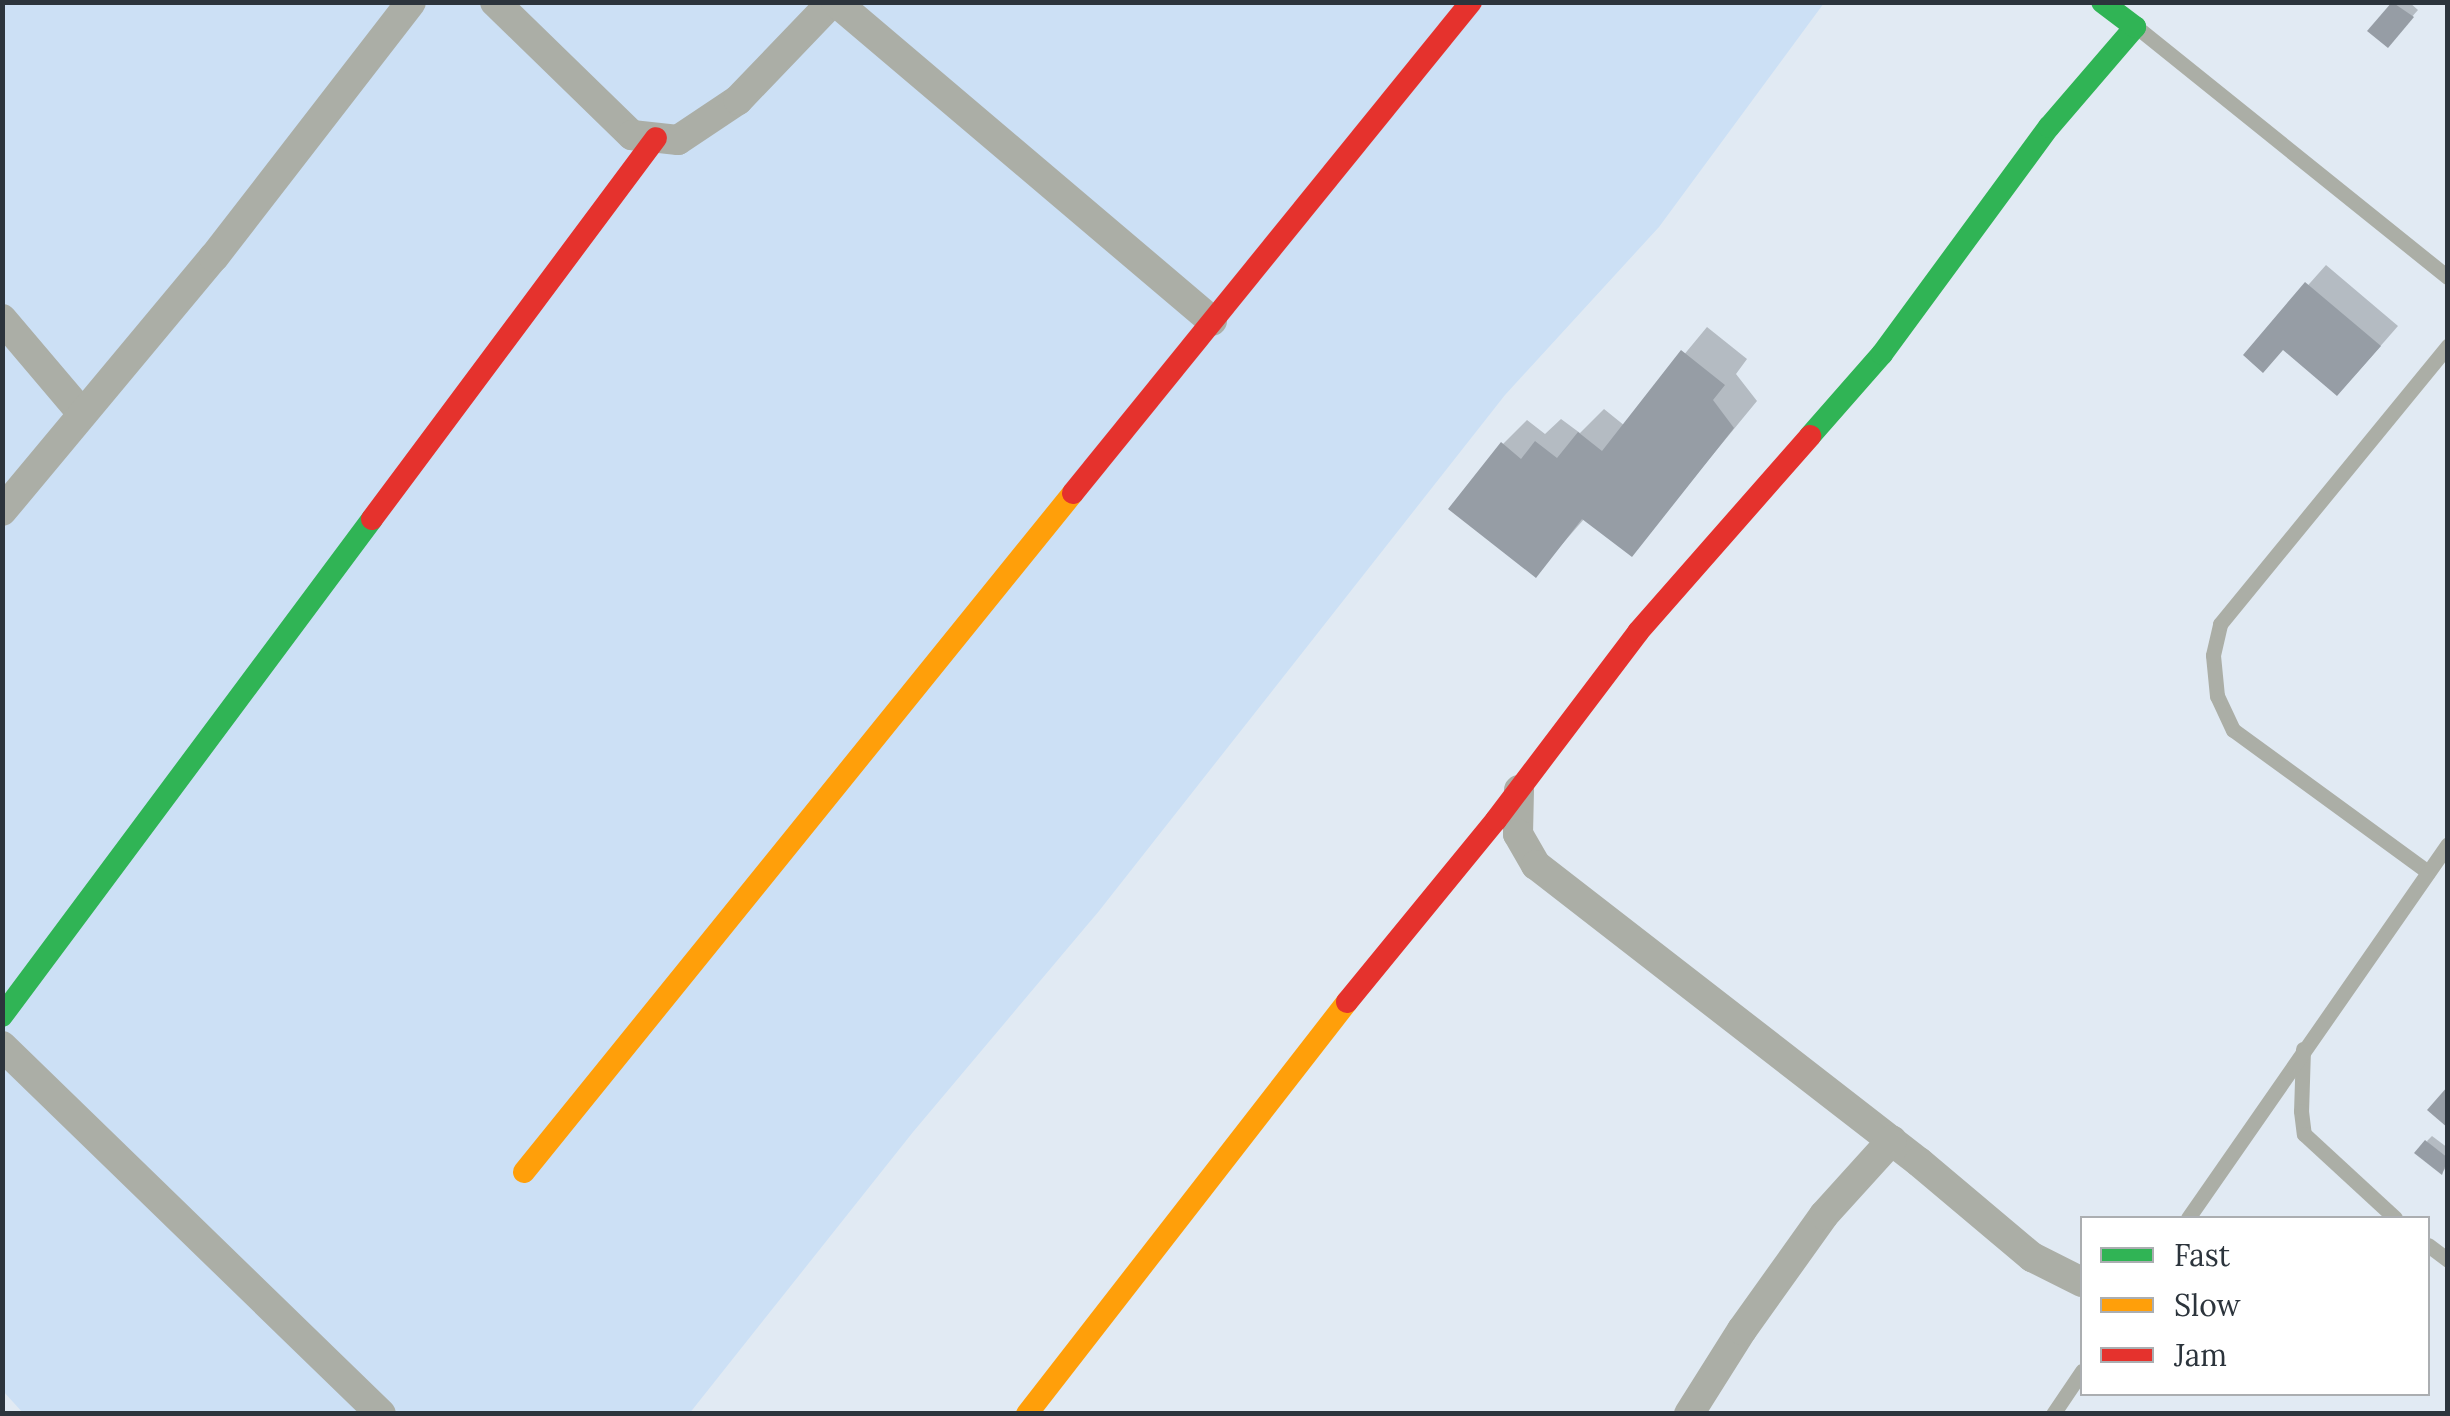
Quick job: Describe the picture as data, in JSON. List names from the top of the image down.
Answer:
{
  "legend": ["Fast", "Slow", "Jam"]
}
